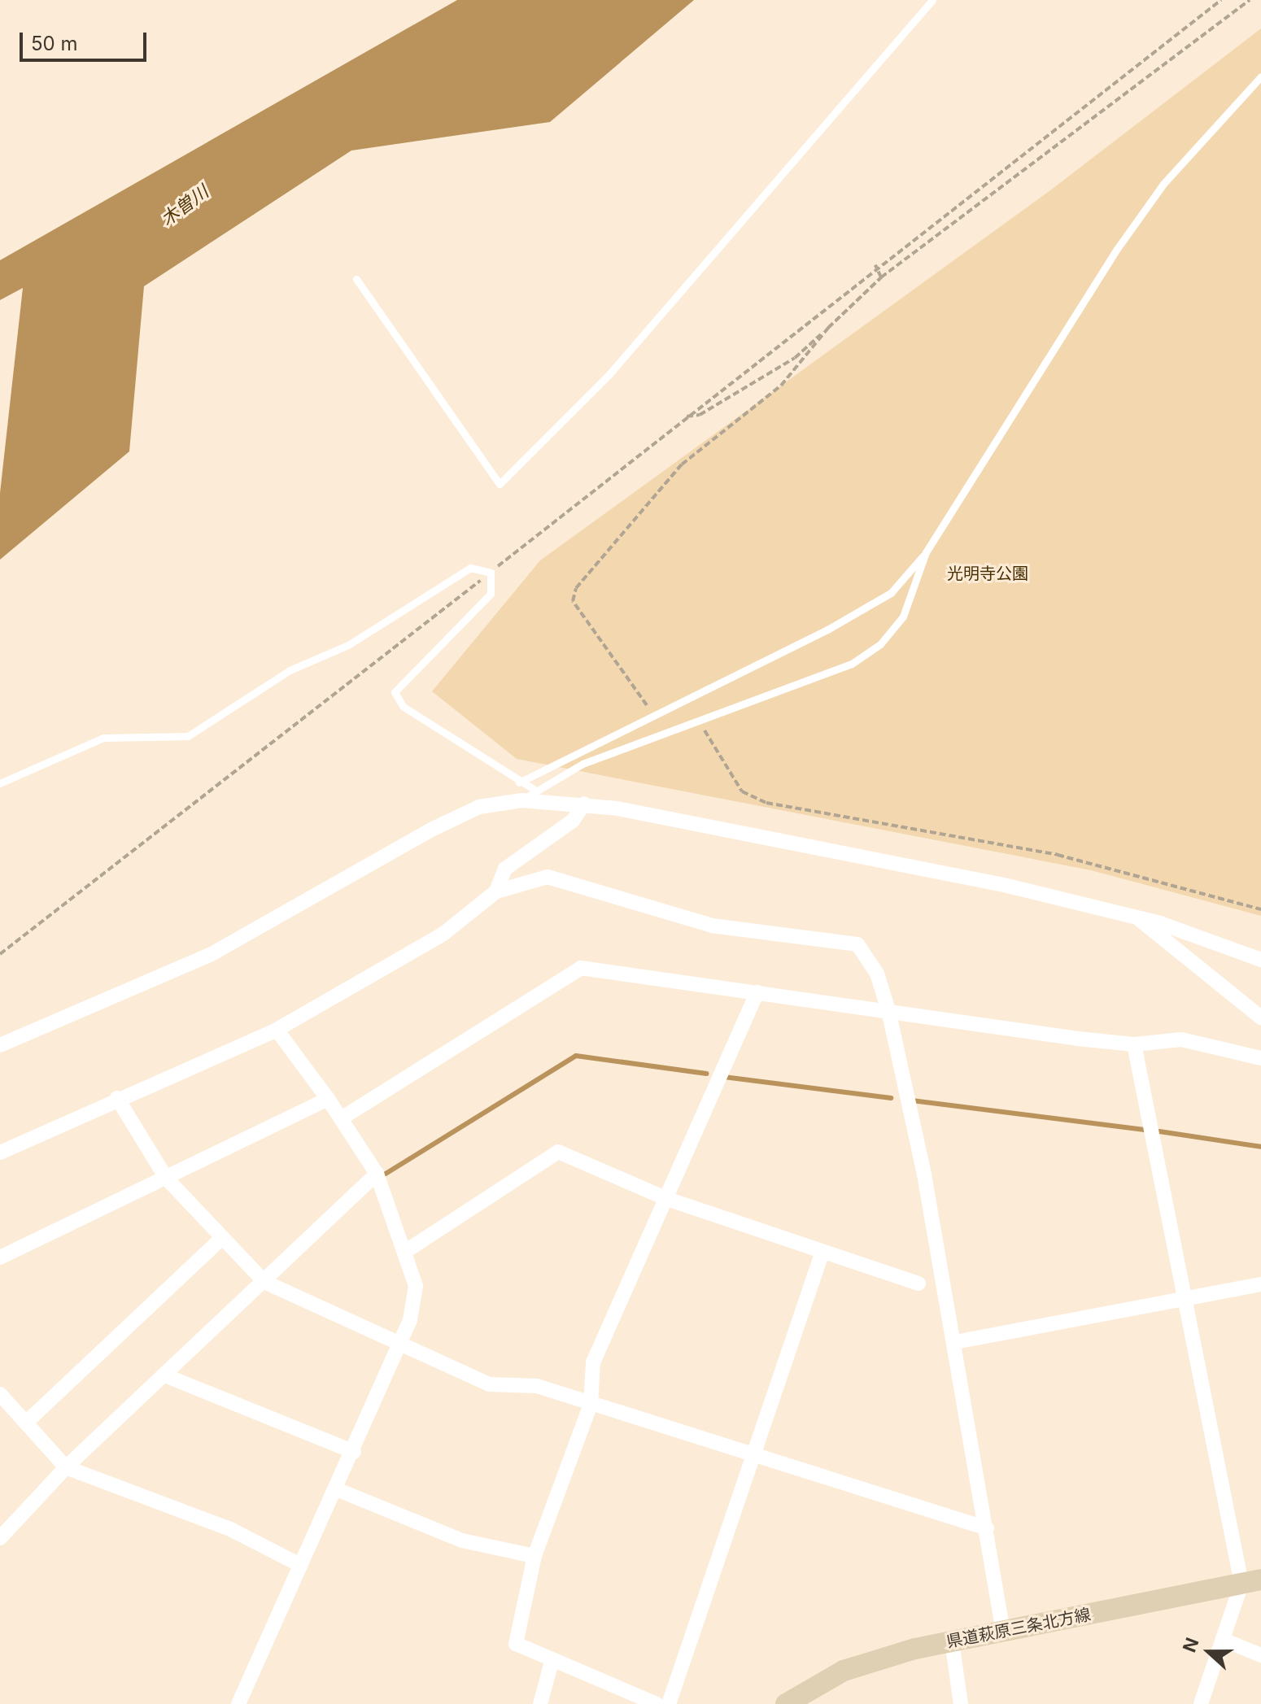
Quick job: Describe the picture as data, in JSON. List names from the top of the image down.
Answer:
{
  "streets": {
    "main road": ["県道萩原三条北方線"]
  },
  "water": ["木曽川"],
  "parks": ["光明寺公園"],
  "scale_bar": "50 m",
  "north": "left"
}
